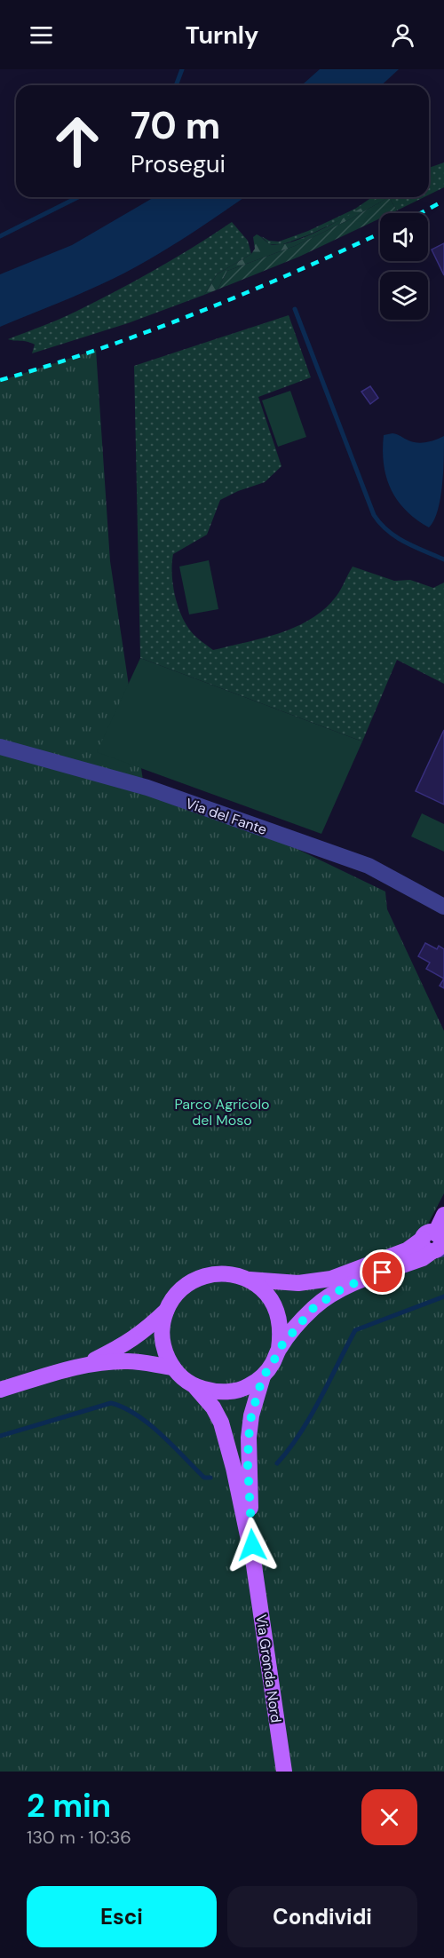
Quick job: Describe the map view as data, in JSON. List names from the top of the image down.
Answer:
{
  "streets": {
    "main road": ["Via Gronda Nord"],
    "street": ["Via del Fante"]
  },
  "parks": ["Parco Agricolo del Moso"],
  "page": {
    "header": "Turnly",
    "turn": ["70 m", "Prosegui"],
    "heading": ["2 min", "130 m · 10:36"],
    "buttons": ["Esci", "Condividi"]
  }
}
